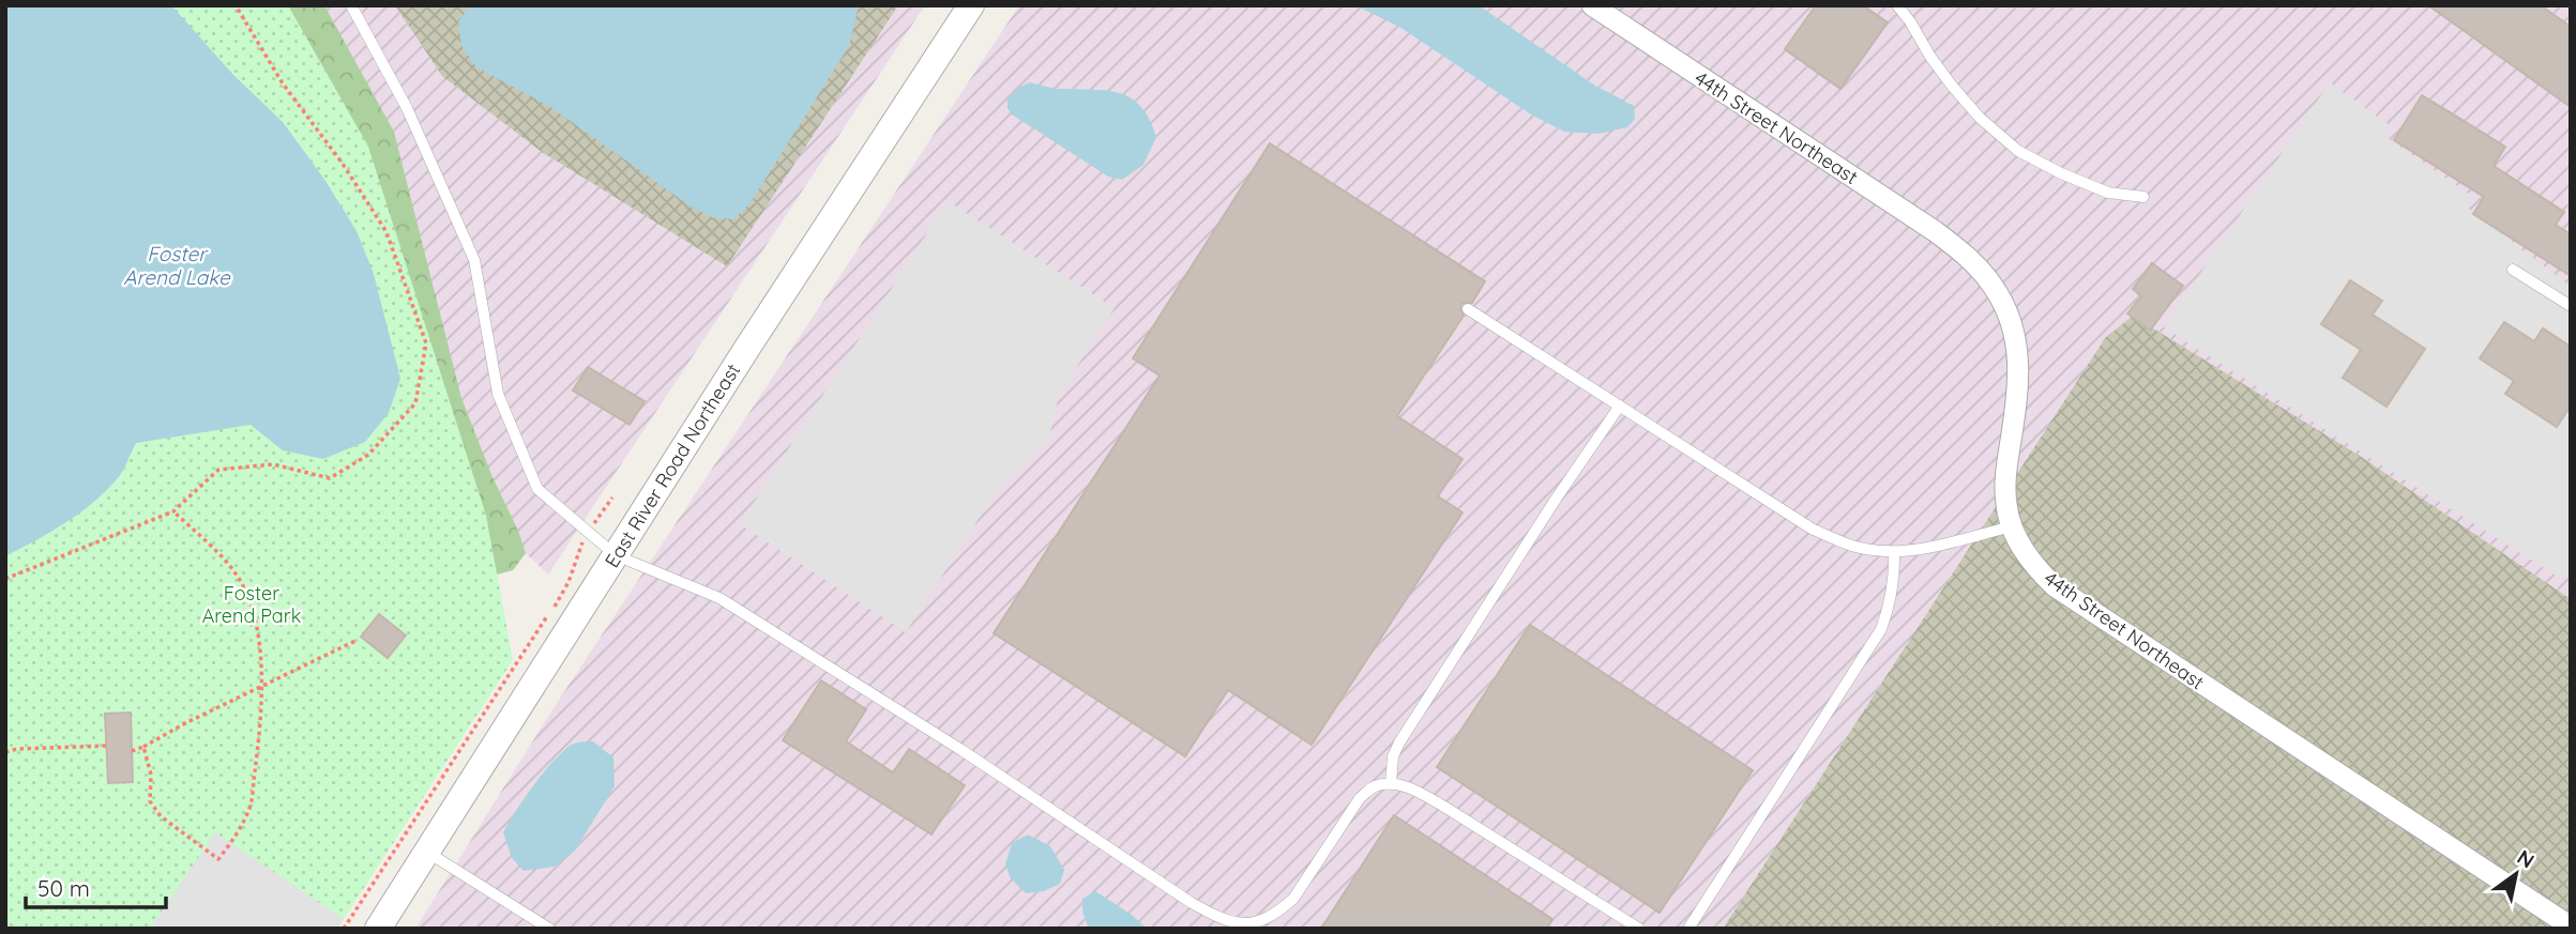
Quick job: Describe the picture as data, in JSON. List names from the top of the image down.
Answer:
{
  "streets": {
    "street": ["44th Street Northeast", "East River Road Northeast"]
  },
  "water": ["Foster Arend Lake"],
  "parks": ["Foster Arend Park"],
  "scale_bar": "50 m",
  "north": "top right"
}
